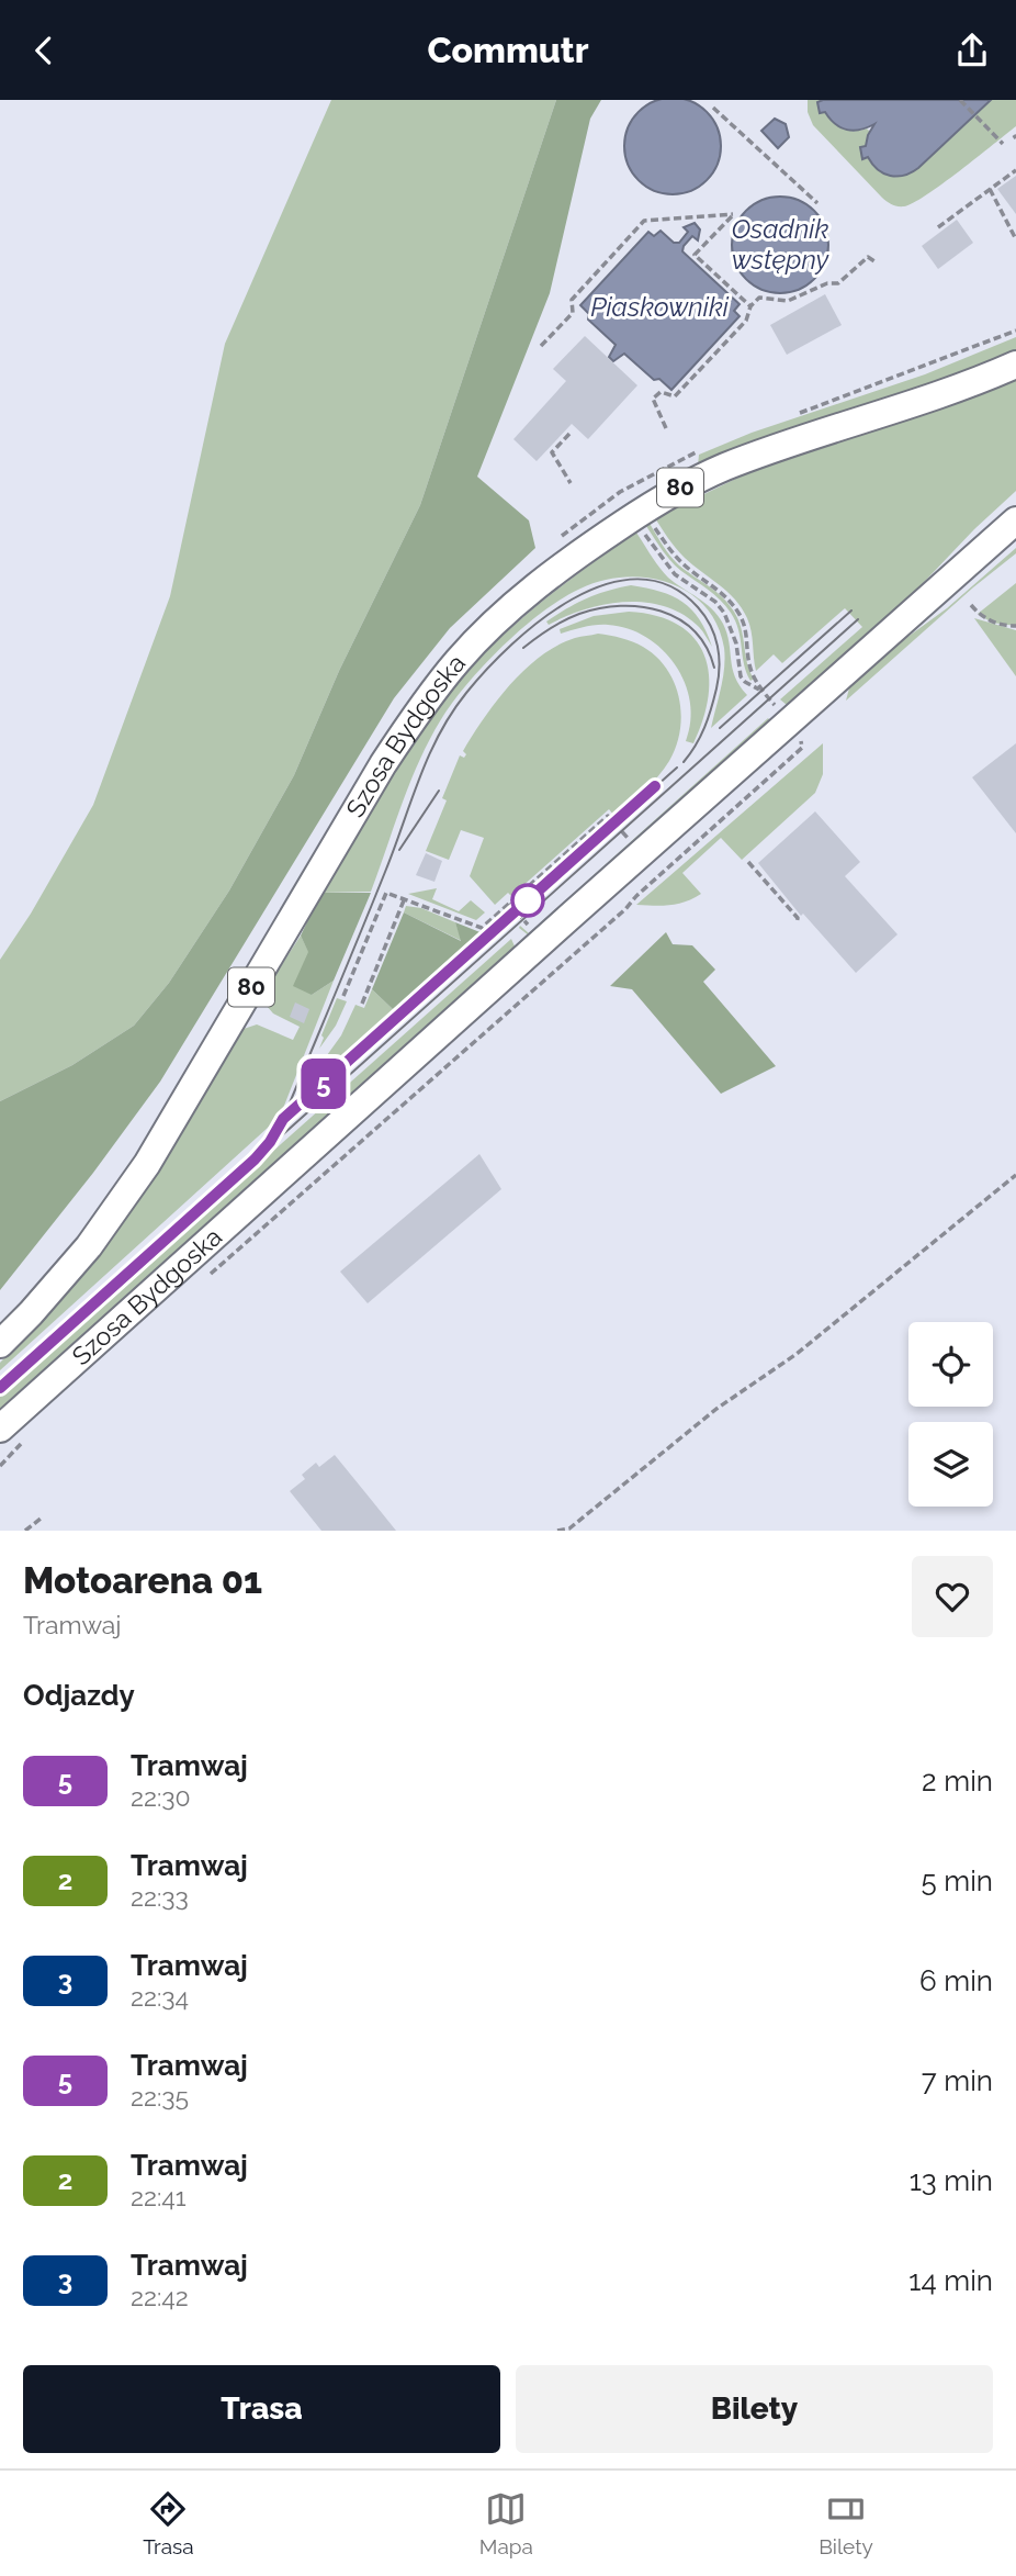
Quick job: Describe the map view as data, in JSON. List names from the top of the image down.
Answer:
{
  "streets": {
    "main road": ["80", "Szosa Bydgoska"]
  },
  "water": ["Osadnik wstępny", "Piaskowniki"],
  "lines": ["tram line 5"],
  "page": {
    "header": "Commutr",
    "on_map": "5",
    "heading": [
      ["Motoarena 01", "Tramwaj"],
      "Odjazdy"
    ],
    "list": [
      {
        "mark": "5",
        "name": "Tramwaj",
        "note": "22:30",
        "value": "2 min"
      },
      {
        "mark": "2",
        "name": "Tramwaj",
        "note": "22:33",
        "value": "5 min"
      },
      {
        "mark": "3",
        "name": "Tramwaj",
        "note": "22:34",
        "value": "6 min"
      },
      {
        "mark": "5",
        "name": "Tramwaj",
        "note": "22:35",
        "value": "7 min"
      },
      {
        "mark": "2",
        "name": "Tramwaj",
        "note": "22:41",
        "value": "13 min"
      },
      {
        "mark": "3",
        "name": "Tramwaj",
        "note": "22:42",
        "value": "14 min"
      }
    ],
    "buttons": ["Trasa", "Bilety"],
    "tabs": ["Trasa", "Mapa", "Bilety"]
  }
}
